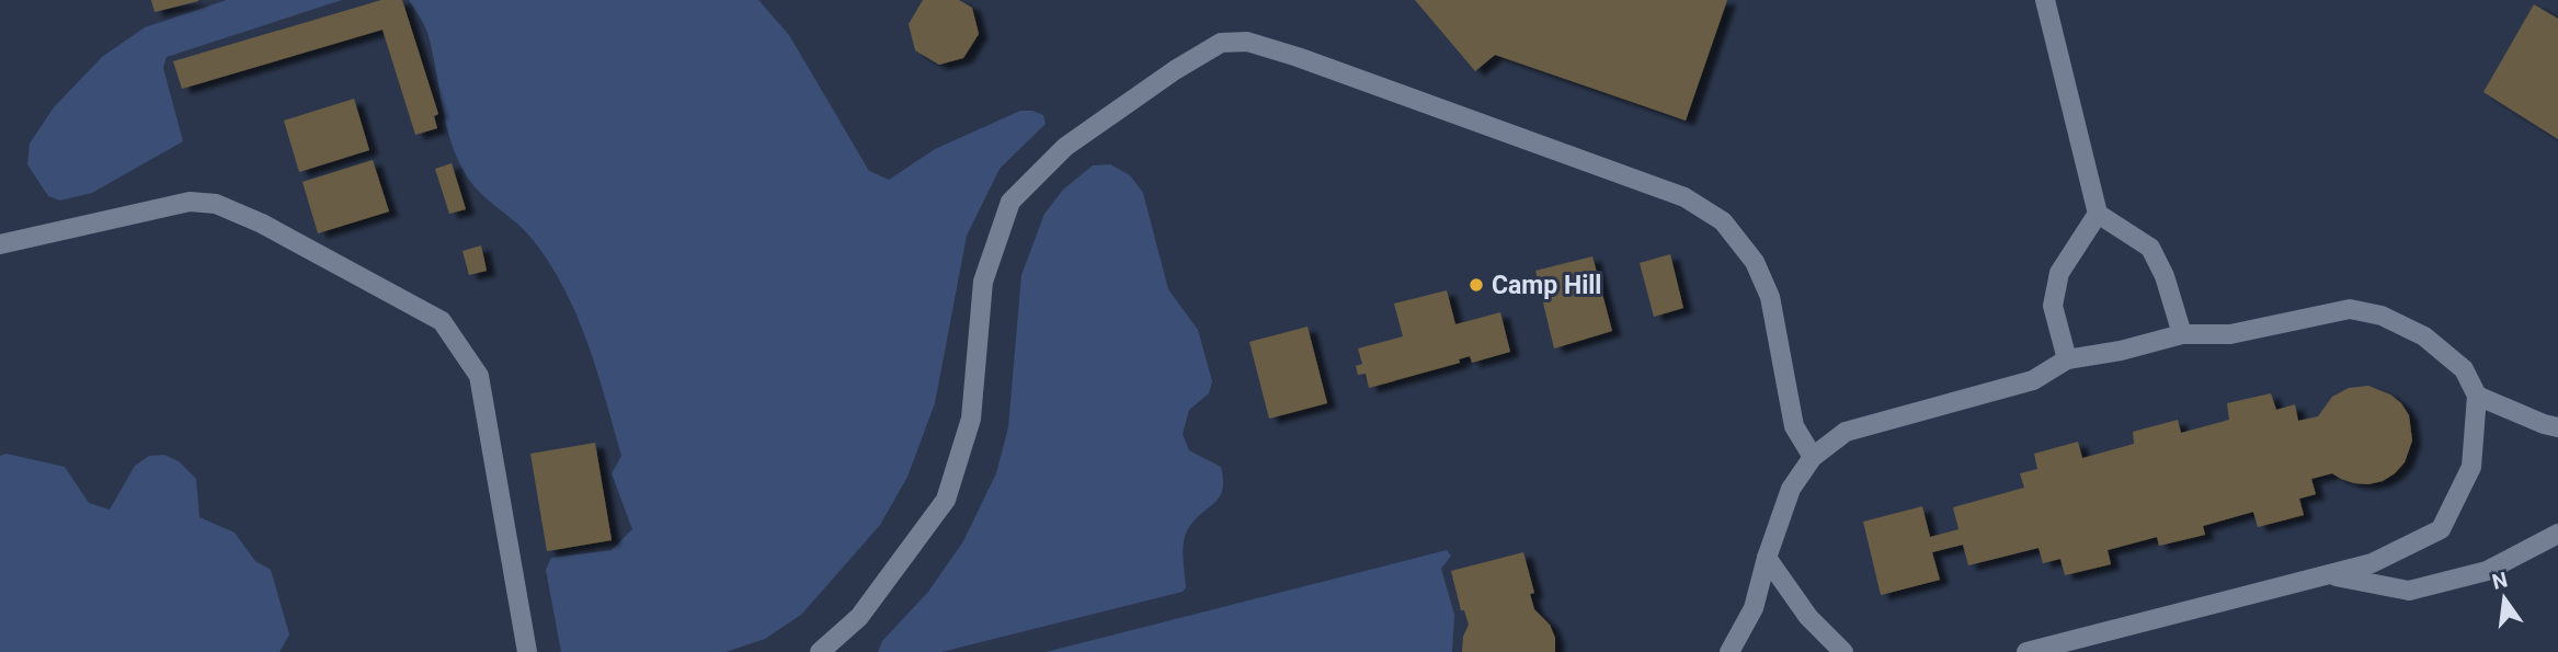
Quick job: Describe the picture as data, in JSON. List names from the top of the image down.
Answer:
{
  "places": ["Camp Hill"],
  "north": "top"
}
